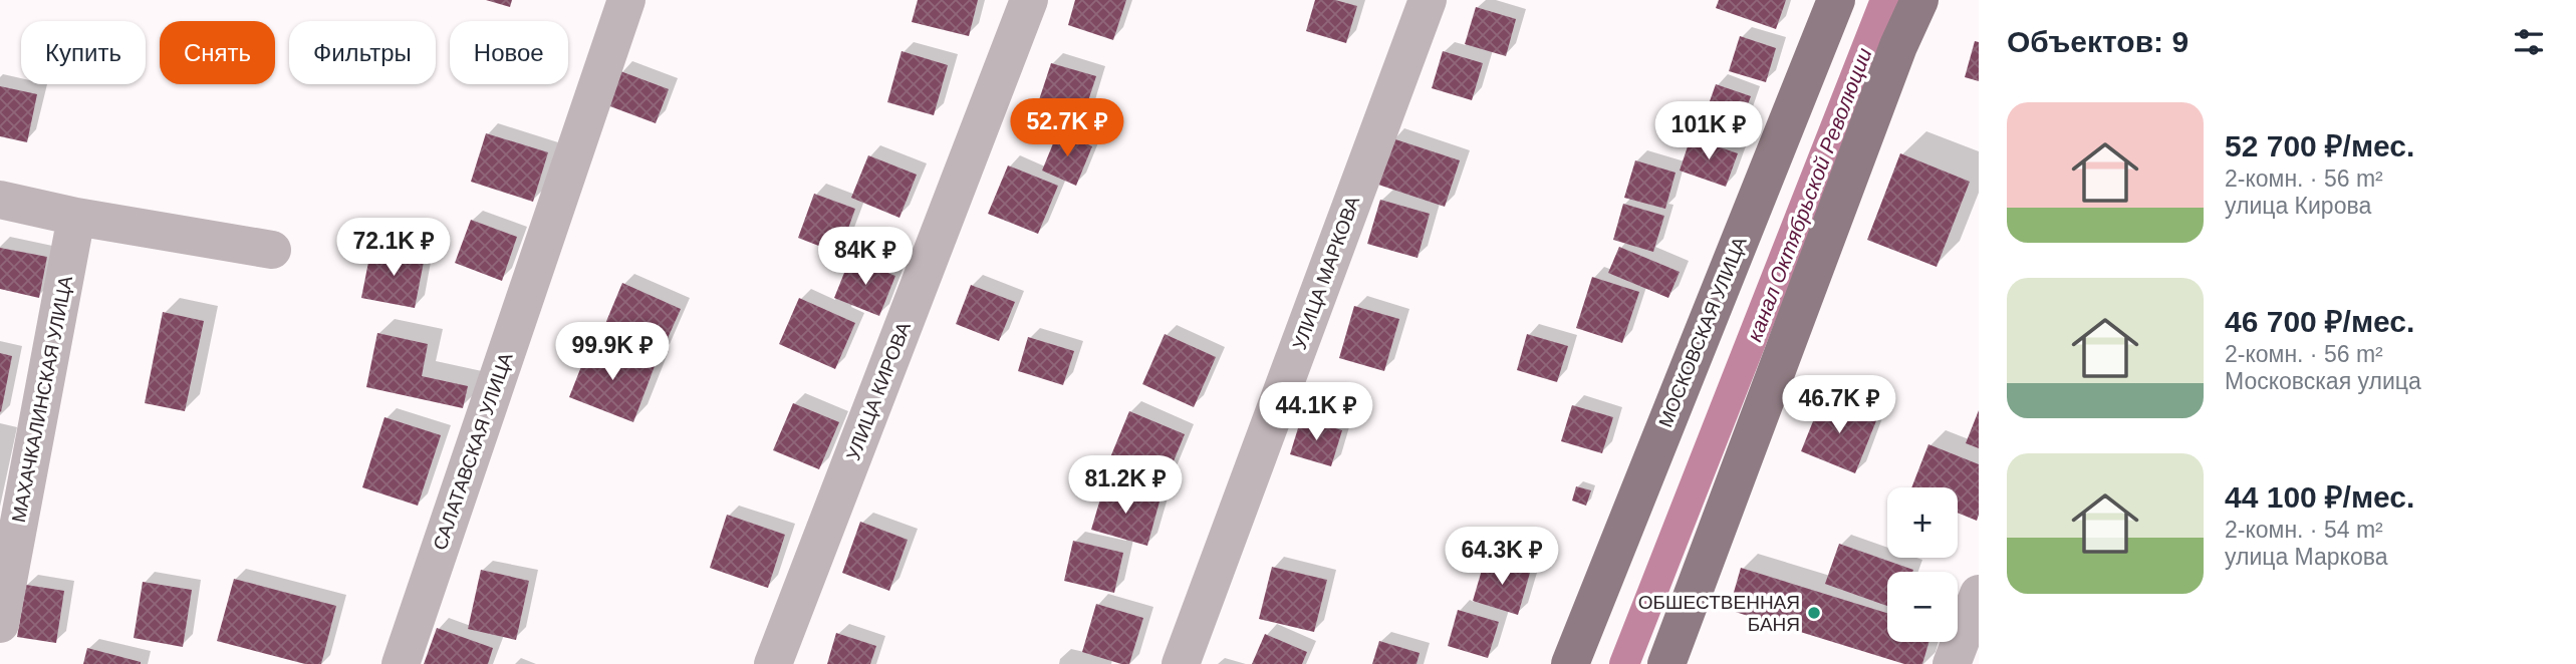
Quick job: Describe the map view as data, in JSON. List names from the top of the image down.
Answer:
{
  "streets": {
    "main road": ["МОСКОВСКАЯ УЛИЦА"],
    "street": [
      "УЛИЦА МАРКОВА",
      "УЛИЦА КИРОВА",
      "МАХАЧКАЛИНСКАЯ УЛИЦА",
      "САЛАТАВСКАЯ УЛИЦА"
    ]
  },
  "water": ["канал Октябрьской Революции"],
  "places": ["ОБШЕСТВЕННАЯ БАНЯ"],
  "page": {
    "heading": "Объектов: 9",
    "chip": [
      "Купить",
      "Снять",
      "Фильтры",
      "Новое"
    ],
    "list": [
      {
        "name": "52 700 ₽/мес.",
        "note": "2-комн. · 56 m² · улица Кирова"
      },
      {
        "name": "46 700 ₽/мес.",
        "note": "2-комн. · 56 m² · Московская улица"
      },
      {
        "name": "44 100 ₽/мес.",
        "note": "2-комн. · 54 m² · улица Маркова"
      }
    ],
    "price": [
      "52.7K ₽",
      "101K ₽",
      "72.1K ₽",
      "84K ₽",
      "99.9K ₽",
      "46.7K ₽",
      "44.1K ₽",
      "81.2K ₽",
      "64.3K ₽"
    ],
    "map_buttons": ["+", "−"]
  }
}
